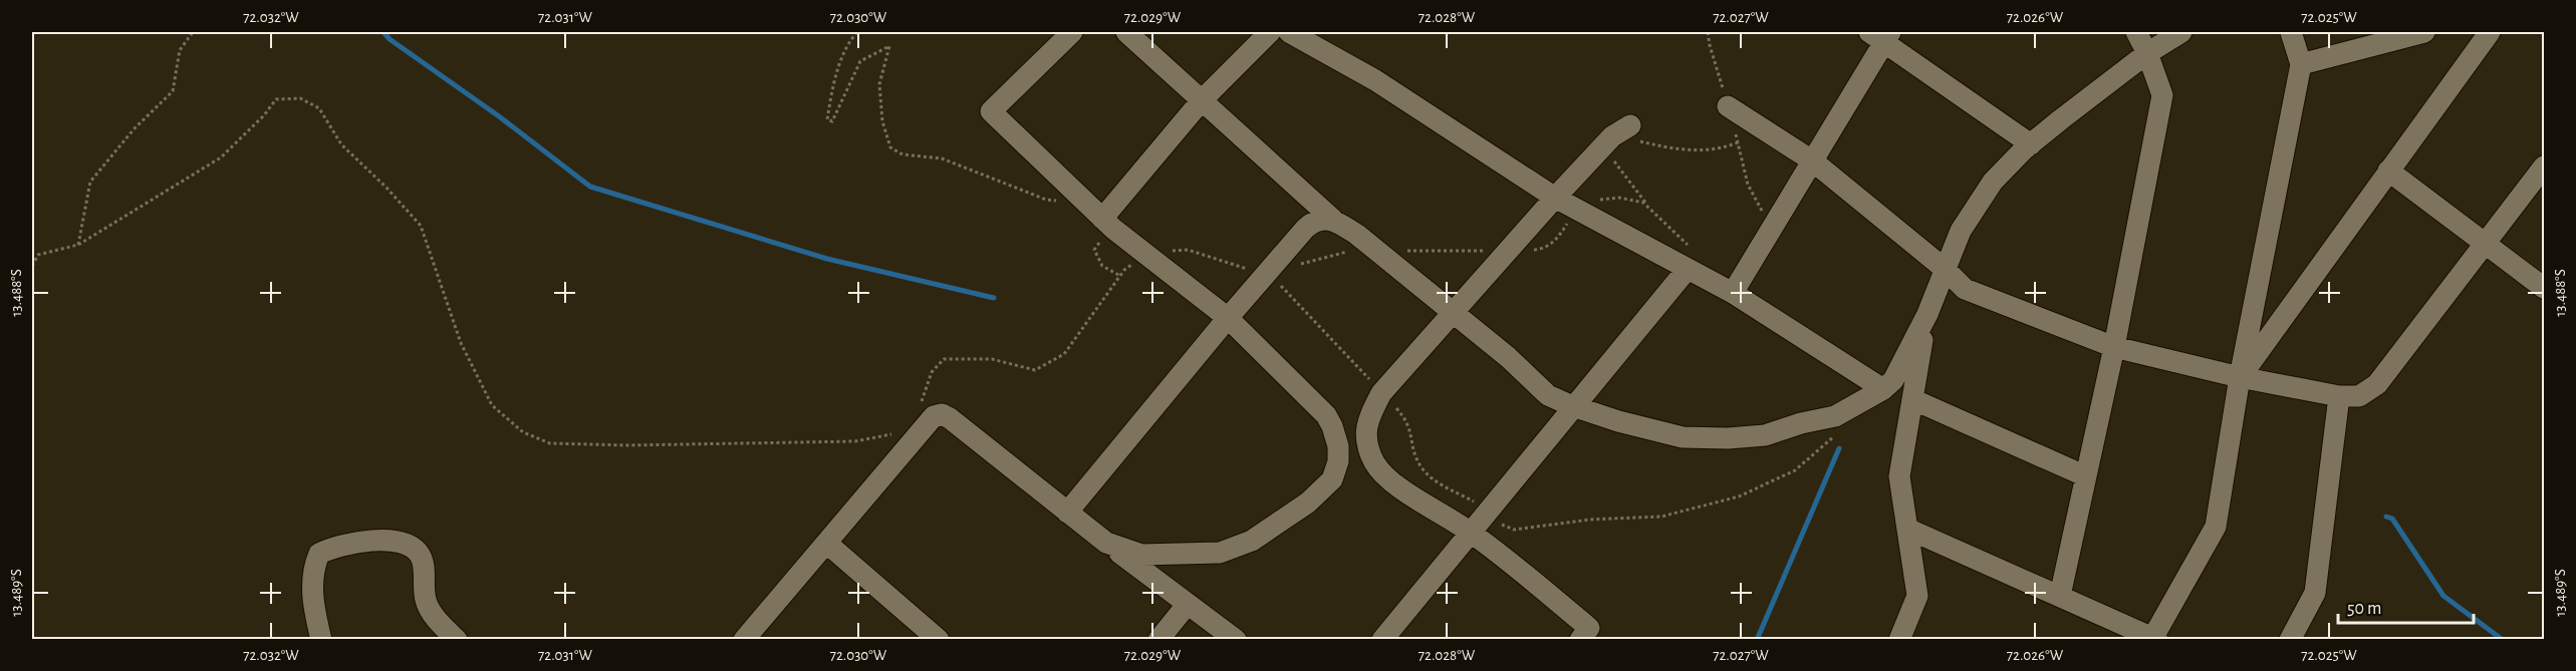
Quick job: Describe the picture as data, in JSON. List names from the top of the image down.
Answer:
{
  "scale_bar": "50 m",
  "coordinates": [
    "72.032°W",
    "72.031°W",
    "72.030°W",
    "72.029°W",
    "72.028°W",
    "72.027°W",
    "72.026°W",
    "72.025°W",
    "13.488°S",
    "13.489°S"
  ]
}
